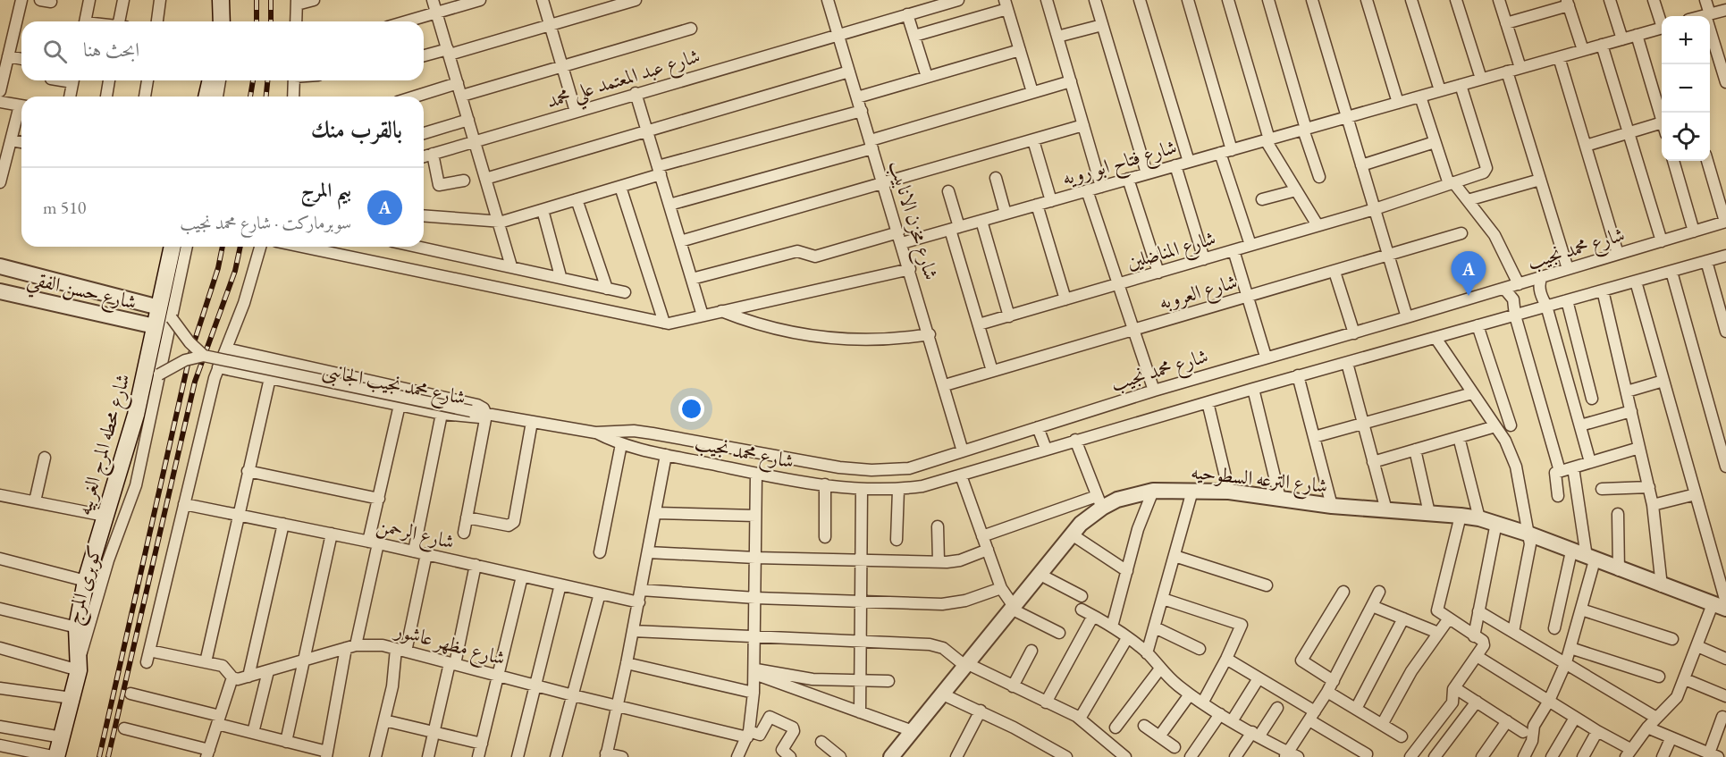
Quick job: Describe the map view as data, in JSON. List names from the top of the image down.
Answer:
{
  "streets": {
    "main road": ["شارع محطه المرج الغربيه"],
    "street": [
      "شارع عبد المعتمد علي محمد",
      "شارع فتاح ابو رويه",
      "شارع مخزن الانابيب",
      "شارع محمد نجيب",
      "شارع المناضلين",
      "شارع حسن الفقي",
      "شارع العروبه",
      "شارع محمد نجيب الجانبى",
      "شارع الترعه السطوحيه",
      "شارع الرحمن",
      "كوبرى المرج",
      "شارع مظهر عاشور"
    ]
  },
  "crossings": [
    ["شارع عبد المعتمد علي محمد", "شارع مخزن الانابيب"],
    ["شارع فتاح ابو رويه", "شارع مخزن الانابيب"],
    ["شارع فتاح ابو رويه", "شارع المناضلين"],
    ["شارع مخزن الانابيب", "شارع محمد نجيب"],
    ["شارع مخزن الانابيب", "شارع العروبه"],
    ["شارع محمد نجيب", "شارع محمد نجيب الجانبى"],
    ["شارع حسن الفقي", "شارع محطه المرج الغربيه"],
    ["شارع محطه المرج الغربيه", "كوبرى المرج"]
  ],
  "page": {
    "map_buttons": ["+", "−"],
    "search": "ابحث هنا",
    "heading": "بالقرب منك",
    "list": [
      {
        "mark": "A",
        "name": "بيم المرج",
        "note": "سوبرماركت · شارع محمد نجيب",
        "value": "510 m"
      }
    ],
    "pins": "A"
  }
}
